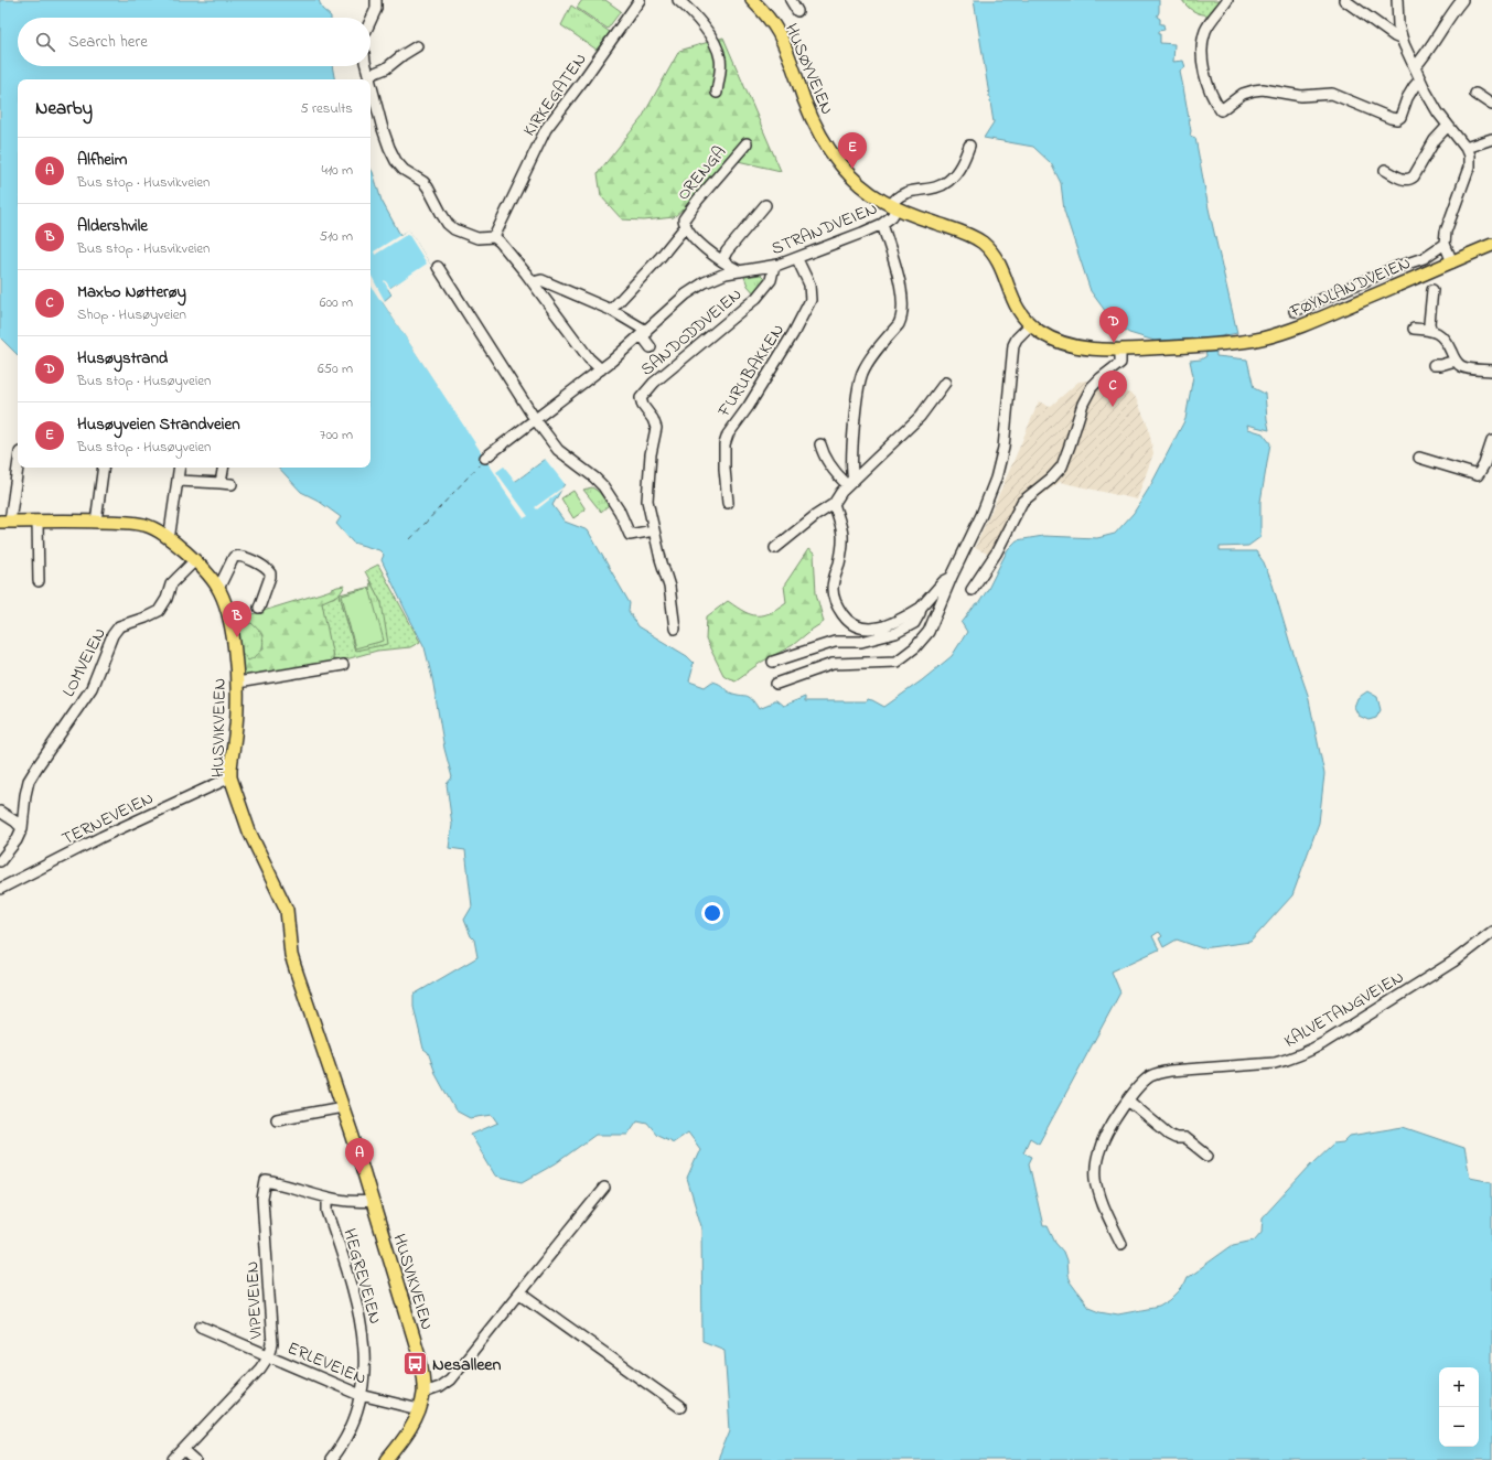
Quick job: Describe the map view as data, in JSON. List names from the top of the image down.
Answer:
{
  "streets": {
    "main road": ["HUSØYVEIEN", "FØYNLANDVEIEN", "HUSVIKVEIEN"],
    "street": [
      "KIRKEGATEN",
      "ORENGA",
      "STRANDVEIEN",
      "SANDODDVEIEN",
      "FURUBAKKEN",
      "LOMVEIEN",
      "TERNEVEIEN",
      "KALVETANGVEIEN",
      "HEGREVEIEN",
      "VIPEVEIEN",
      "ERLEVEIEN"
    ]
  },
  "crossings": [
    ["HUSØYVEIEN", "STRANDVEIEN"],
    ["HUSØYVEIEN", "FØYNLANDVEIEN"],
    ["ORENGA", "STRANDVEIEN"],
    ["STRANDVEIEN", "SANDODDVEIEN"],
    ["STRANDVEIEN", "FURUBAKKEN"],
    ["LOMVEIEN", "HUSVIKVEIEN"],
    ["HUSVIKVEIEN", "TERNEVEIEN"],
    ["HUSVIKVEIEN", "ERLEVEIEN"],
    ["HEGREVEIEN", "VIPEVEIEN"],
    ["HEGREVEIEN", "ERLEVEIEN"],
    ["VIPEVEIEN", "ERLEVEIEN"]
  ],
  "places": {
    "bus stop": ["Nesalleen"]
  },
  "page": {
    "search": "Search here",
    "heading": ["Nearby", "5 results"],
    "pins": [
      "E",
      "D",
      "C",
      "B",
      "A"
    ],
    "list": [
      {
        "mark": "A",
        "name": "Alfheim",
        "note": "Bus stop · Husvikveien",
        "value": "410 m"
      },
      {
        "mark": "B",
        "name": "Aldershvile",
        "note": "Bus stop · Husvikveien",
        "value": "510 m"
      },
      {
        "mark": "C",
        "name": "Maxbo Nøtterøy",
        "note": "Shop · Husøyveien",
        "value": "600 m"
      },
      {
        "mark": "D",
        "name": "Husøystrand",
        "note": "Bus stop · Husøyveien",
        "value": "650 m"
      },
      {
        "mark": "E",
        "name": "Husøyveien Strandveien",
        "note": "Bus stop · Husøyveien",
        "value": "700 m"
      }
    ],
    "map_buttons": ["+", "−"]
  }
}
